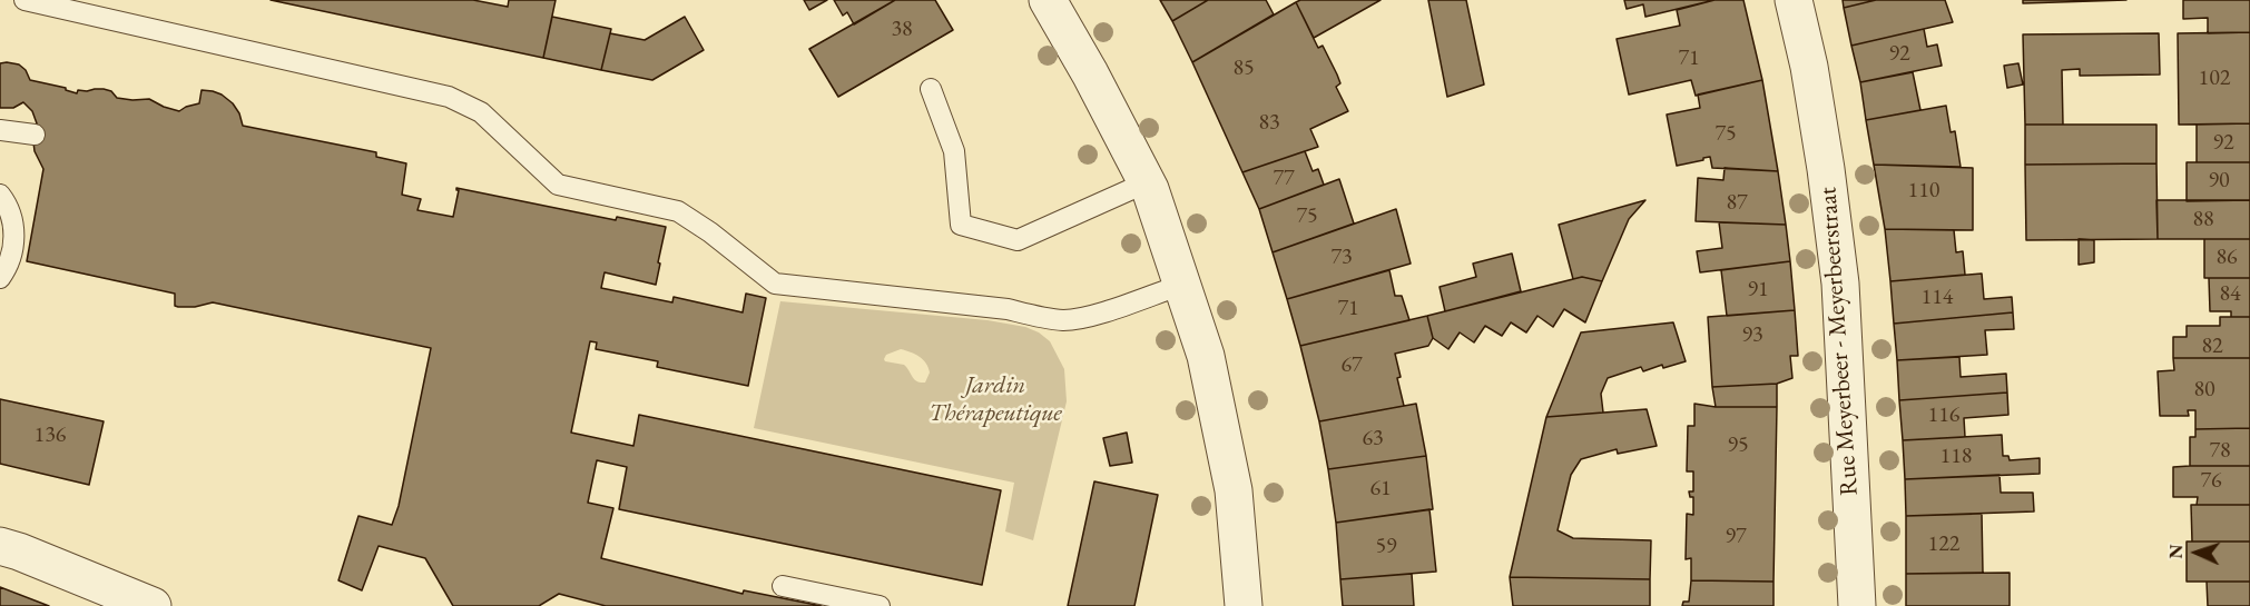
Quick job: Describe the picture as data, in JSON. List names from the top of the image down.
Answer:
{
  "streets": {
    "street": ["Rue Meyerbeer - Meyerbeerstraat"]
  },
  "parks": ["Jardin Thérapeutique"],
  "house_numbers": [
    "38",
    "92",
    "71",
    "85",
    "102",
    "83",
    "75",
    "92",
    "77",
    "90",
    "110",
    "87",
    "75",
    "88",
    "73",
    "86",
    "91",
    "84",
    "114",
    "71",
    "93",
    "82",
    "67",
    "80",
    "116",
    "136",
    "63",
    "95",
    "78",
    "118",
    "76",
    "61",
    "97",
    "122",
    "59"
  ],
  "north": "left"
}
